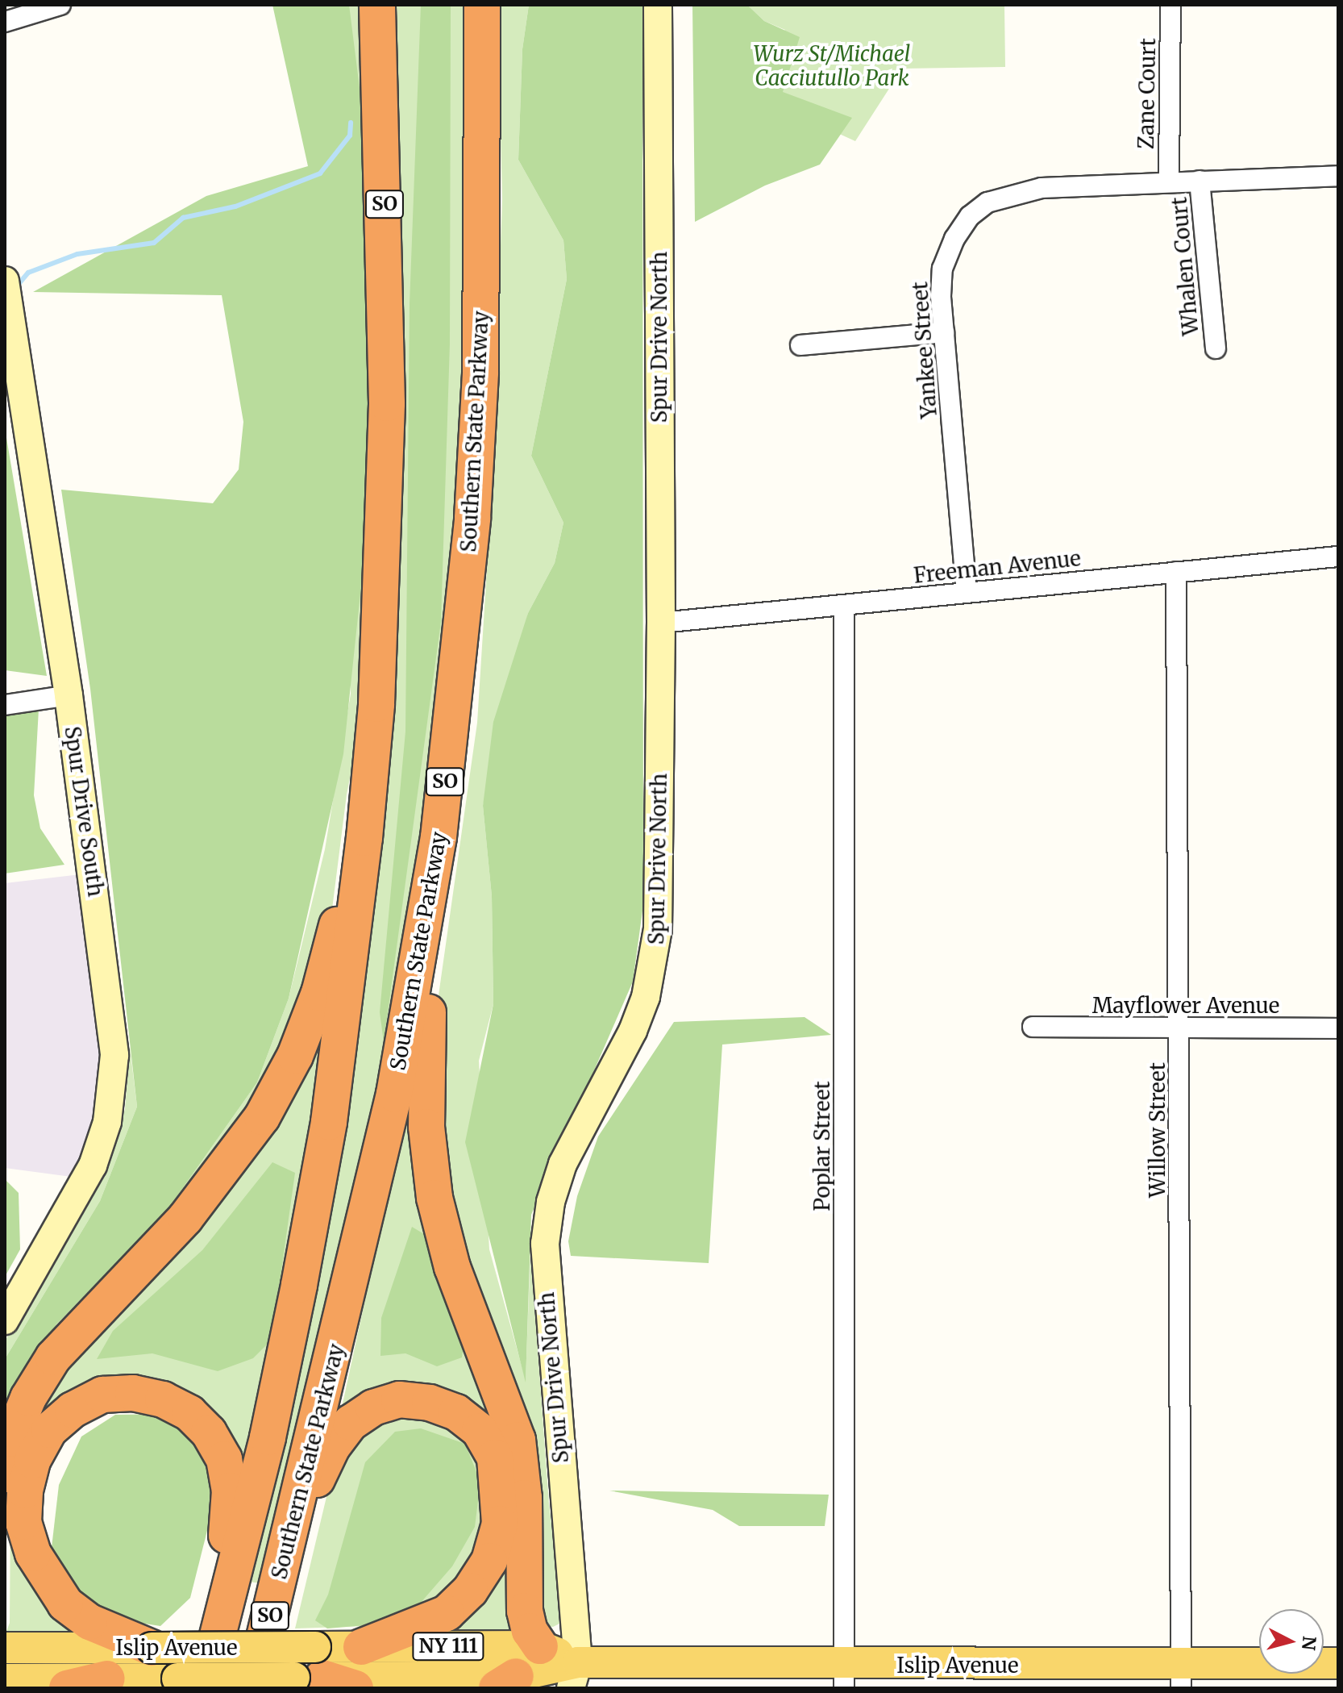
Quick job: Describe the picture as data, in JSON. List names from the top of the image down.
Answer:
{
  "streets": {
    "highway": ["SO", "Southern State Parkway"],
    "main road": ["NY 111", "Islip Avenue"],
    "street": [
      "Zane Court",
      "Whalen Court",
      "Spur Drive North",
      "Yankee Street",
      "Freeman Avenue",
      "Spur Drive South",
      "Mayflower Avenue",
      "Willow Street",
      "Poplar Street"
    ]
  },
  "crossings": [
    ["Zane Court", "Yankee Street"],
    ["SO", "Islip Avenue"],
    ["Whalen Court", "Yankee Street"],
    ["Spur Drive North", "Freeman Avenue"],
    ["Spur Drive North", "Islip Avenue"],
    ["Yankee Street", "Freeman Avenue"],
    ["Freeman Avenue", "Willow Street"],
    ["Freeman Avenue", "Poplar Street"],
    ["Mayflower Avenue", "Willow Street"],
    ["Willow Street", "Islip Avenue"],
    ["Poplar Street", "Islip Avenue"]
  ],
  "parks": ["Wurz St/Michael Cacciutullo Park"],
  "north": "right"
}
